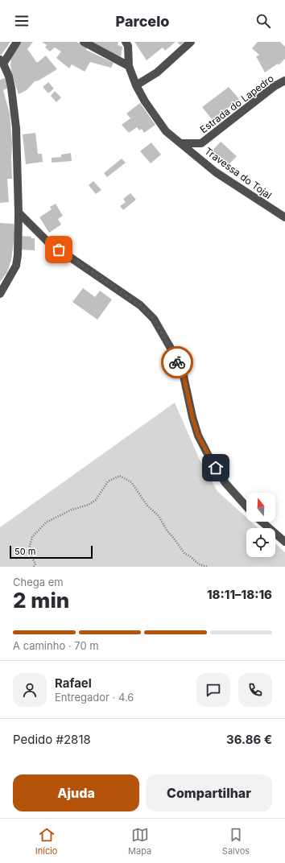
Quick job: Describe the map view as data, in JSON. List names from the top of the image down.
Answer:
{
  "streets": {
    "street": ["Estrada do Lapedro", "Travessa do Tojal"]
  },
  "crossings": [
    ["Estrada do Lapedro", "Travessa do Tojal"]
  ],
  "scale_bar": "50 m",
  "north": "top",
  "page": {
    "header": "Parcelo",
    "scale": "50 m",
    "heading": ["2 min", "Chega em", "18:11–18:16"],
    "panel": [
      "Rafael",
      "Entregador · 4.6",
      "Pedido #2818",
      "36.86 €"
    ],
    "bar": "A caminho · 70 m",
    "buttons": ["Ajuda", "Compartilhar"],
    "tabs": ["Início", "Mapa", "Salvos"]
  }
}
